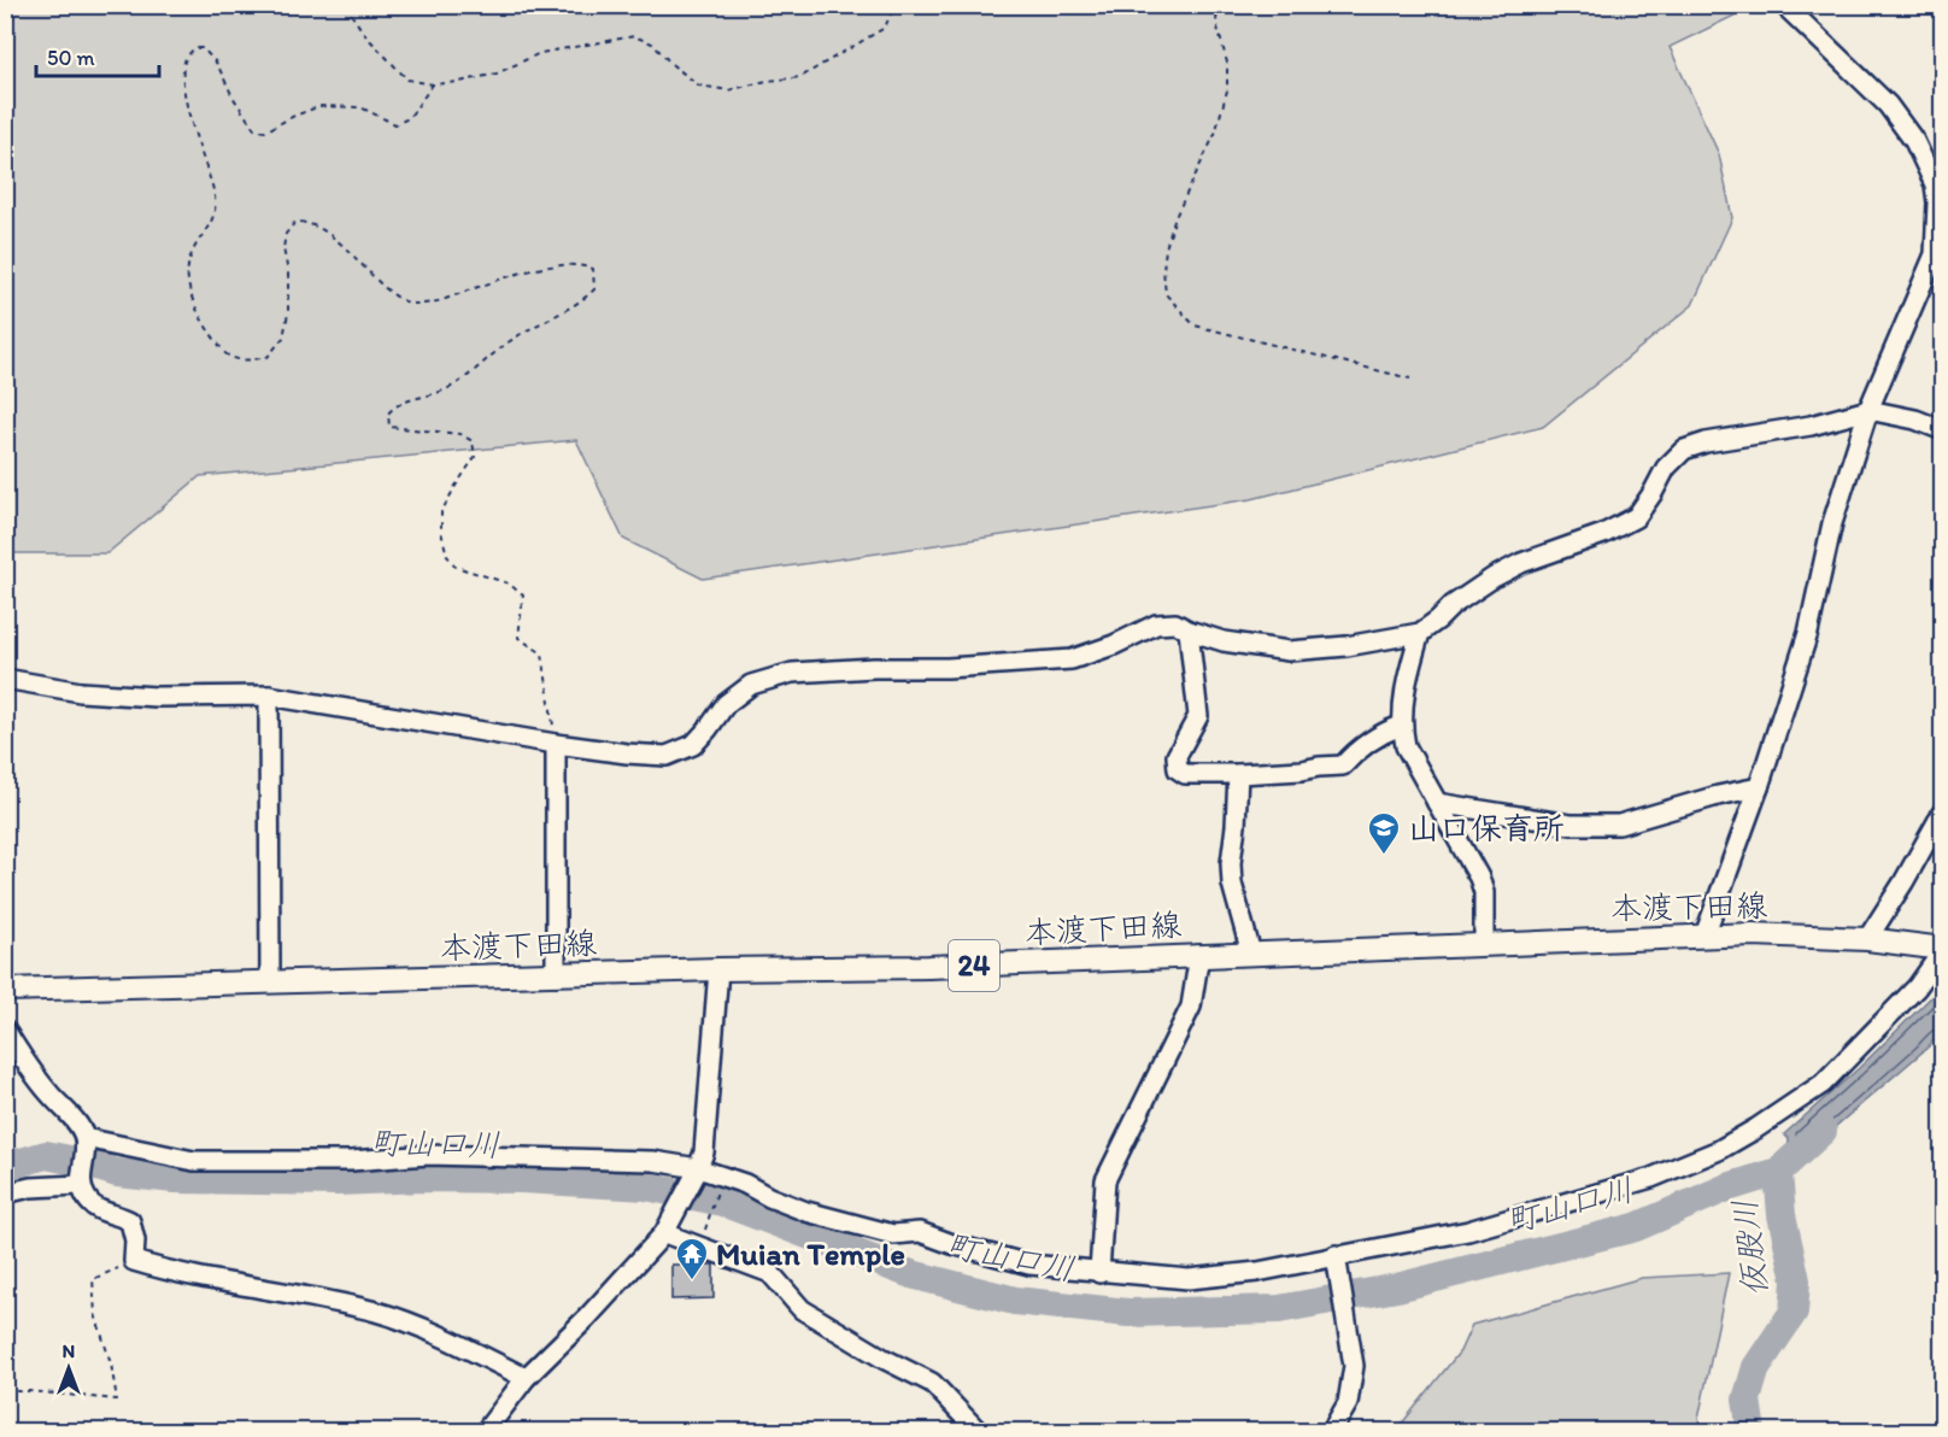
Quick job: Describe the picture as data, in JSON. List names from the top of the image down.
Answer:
{
  "streets": {
    "main road": ["本渡下田線", "24"]
  },
  "water": ["町山口川", "仮股川"],
  "places": {
    "school or university": ["山口保育所"],
    "temple": ["Muian Temple"]
  },
  "scale_bar": "50 m",
  "north": "top"
}
